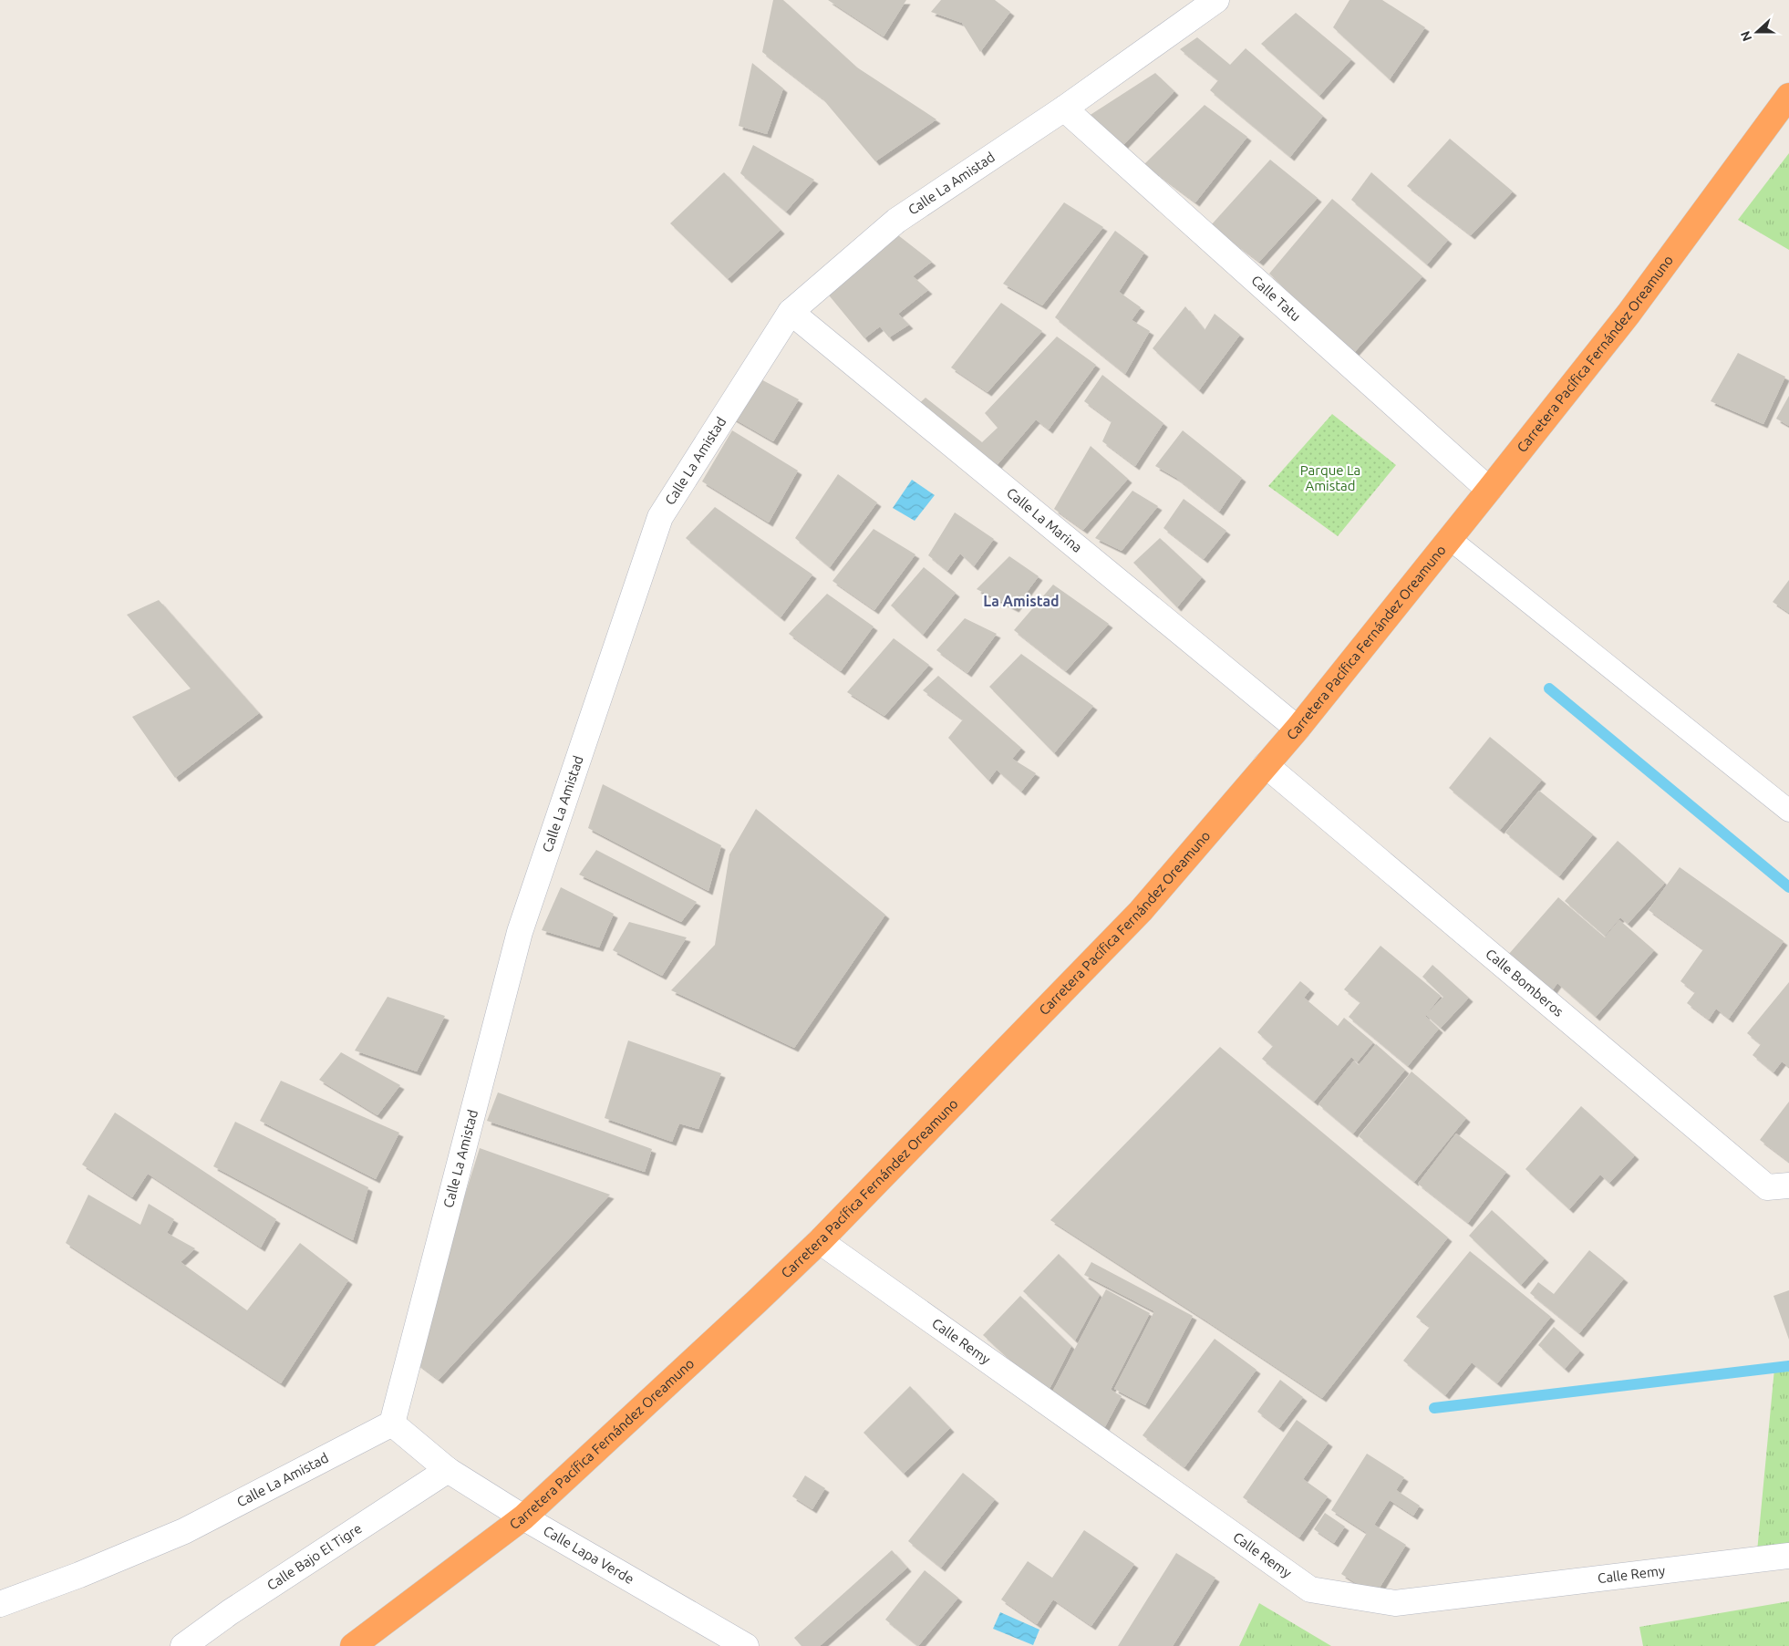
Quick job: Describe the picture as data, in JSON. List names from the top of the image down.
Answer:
{
  "streets": {
    "highway": ["Carretera Pacífica Fernández Oreamuno"],
    "street": [
      "Calle La Amistad",
      "Calle Tatu",
      "Calle La Marina",
      "Calle Bomberos",
      "Calle Remy",
      "Calle Lapa Verde",
      "Calle Bajo El Tigre"
    ]
  },
  "crossings": [
    ["Calle La Amistad", "Calle Tatu"],
    ["Calle La Amistad", "Calle La Marina"],
    ["Calle La Amistad", "Calle Lapa Verde"],
    ["Calle Tatu", "Carretera Pacífica Fernández Oreamuno"],
    ["Carretera Pacífica Fernández Oreamuno", "Calle La Marina"],
    ["Carretera Pacífica Fernández Oreamuno", "Calle Bomberos"],
    ["Carretera Pacífica Fernández Oreamuno", "Calle Remy"],
    ["Carretera Pacífica Fernández Oreamuno", "Calle Lapa Verde"],
    ["Calle Lapa Verde", "Calle Bajo El Tigre"]
  ],
  "districts": ["La Amistad"],
  "parks": ["Parque La Amistad"],
  "north": "left"
}
